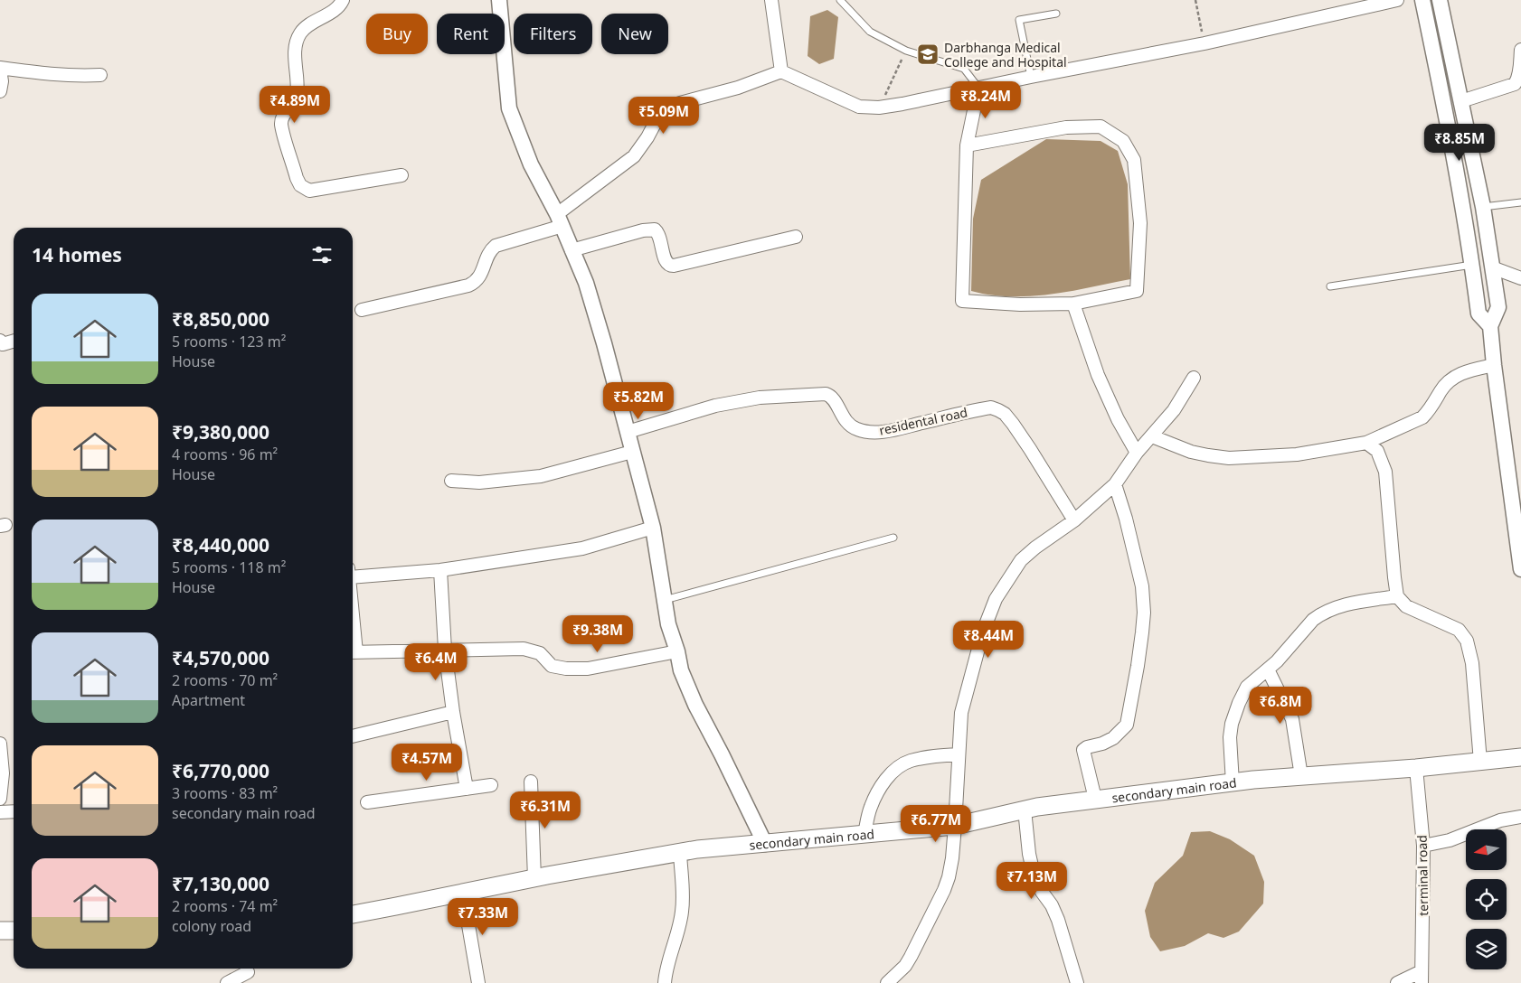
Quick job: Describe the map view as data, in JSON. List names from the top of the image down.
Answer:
{
  "streets": {
    "main road": ["secondary main road"],
    "street": ["residental road", "terminal road"]
  },
  "crossings": [
    ["secondary main road", "terminal road"]
  ],
  "places": {
    "school or university": ["Darbhanga Medical College and Hospital"]
  },
  "north": "left",
  "page": {
    "chip": [
      "Buy",
      "Rent",
      "Filters",
      "New"
    ],
    "price": [
      "₹8.24M",
      "₹4.89M",
      "₹5.09M",
      "₹8.85M",
      "₹5.82M",
      "₹9.38M",
      "₹8.44M",
      "₹6.4M",
      "₹6.8M",
      "₹4.57M",
      "₹6.31M",
      "₹6.77M",
      "₹7.13M",
      "₹7.33M"
    ],
    "heading": "14 homes",
    "list": [
      {
        "name": "₹8,850,000",
        "note": "5 rooms · 123 m² · House"
      },
      {
        "name": "₹9,380,000",
        "note": "4 rooms · 96 m² · House"
      },
      {
        "name": "₹8,440,000",
        "note": "5 rooms · 118 m² · House"
      },
      {
        "name": "₹4,570,000",
        "note": "2 rooms · 70 m² · Apartment"
      },
      {
        "name": "₹6,770,000",
        "note": "3 rooms · 83 m² · secondary main road"
      },
      {
        "name": "₹7,130,000",
        "note": "2 rooms · 74 m² · colony road"
      }
    ]
  }
}
